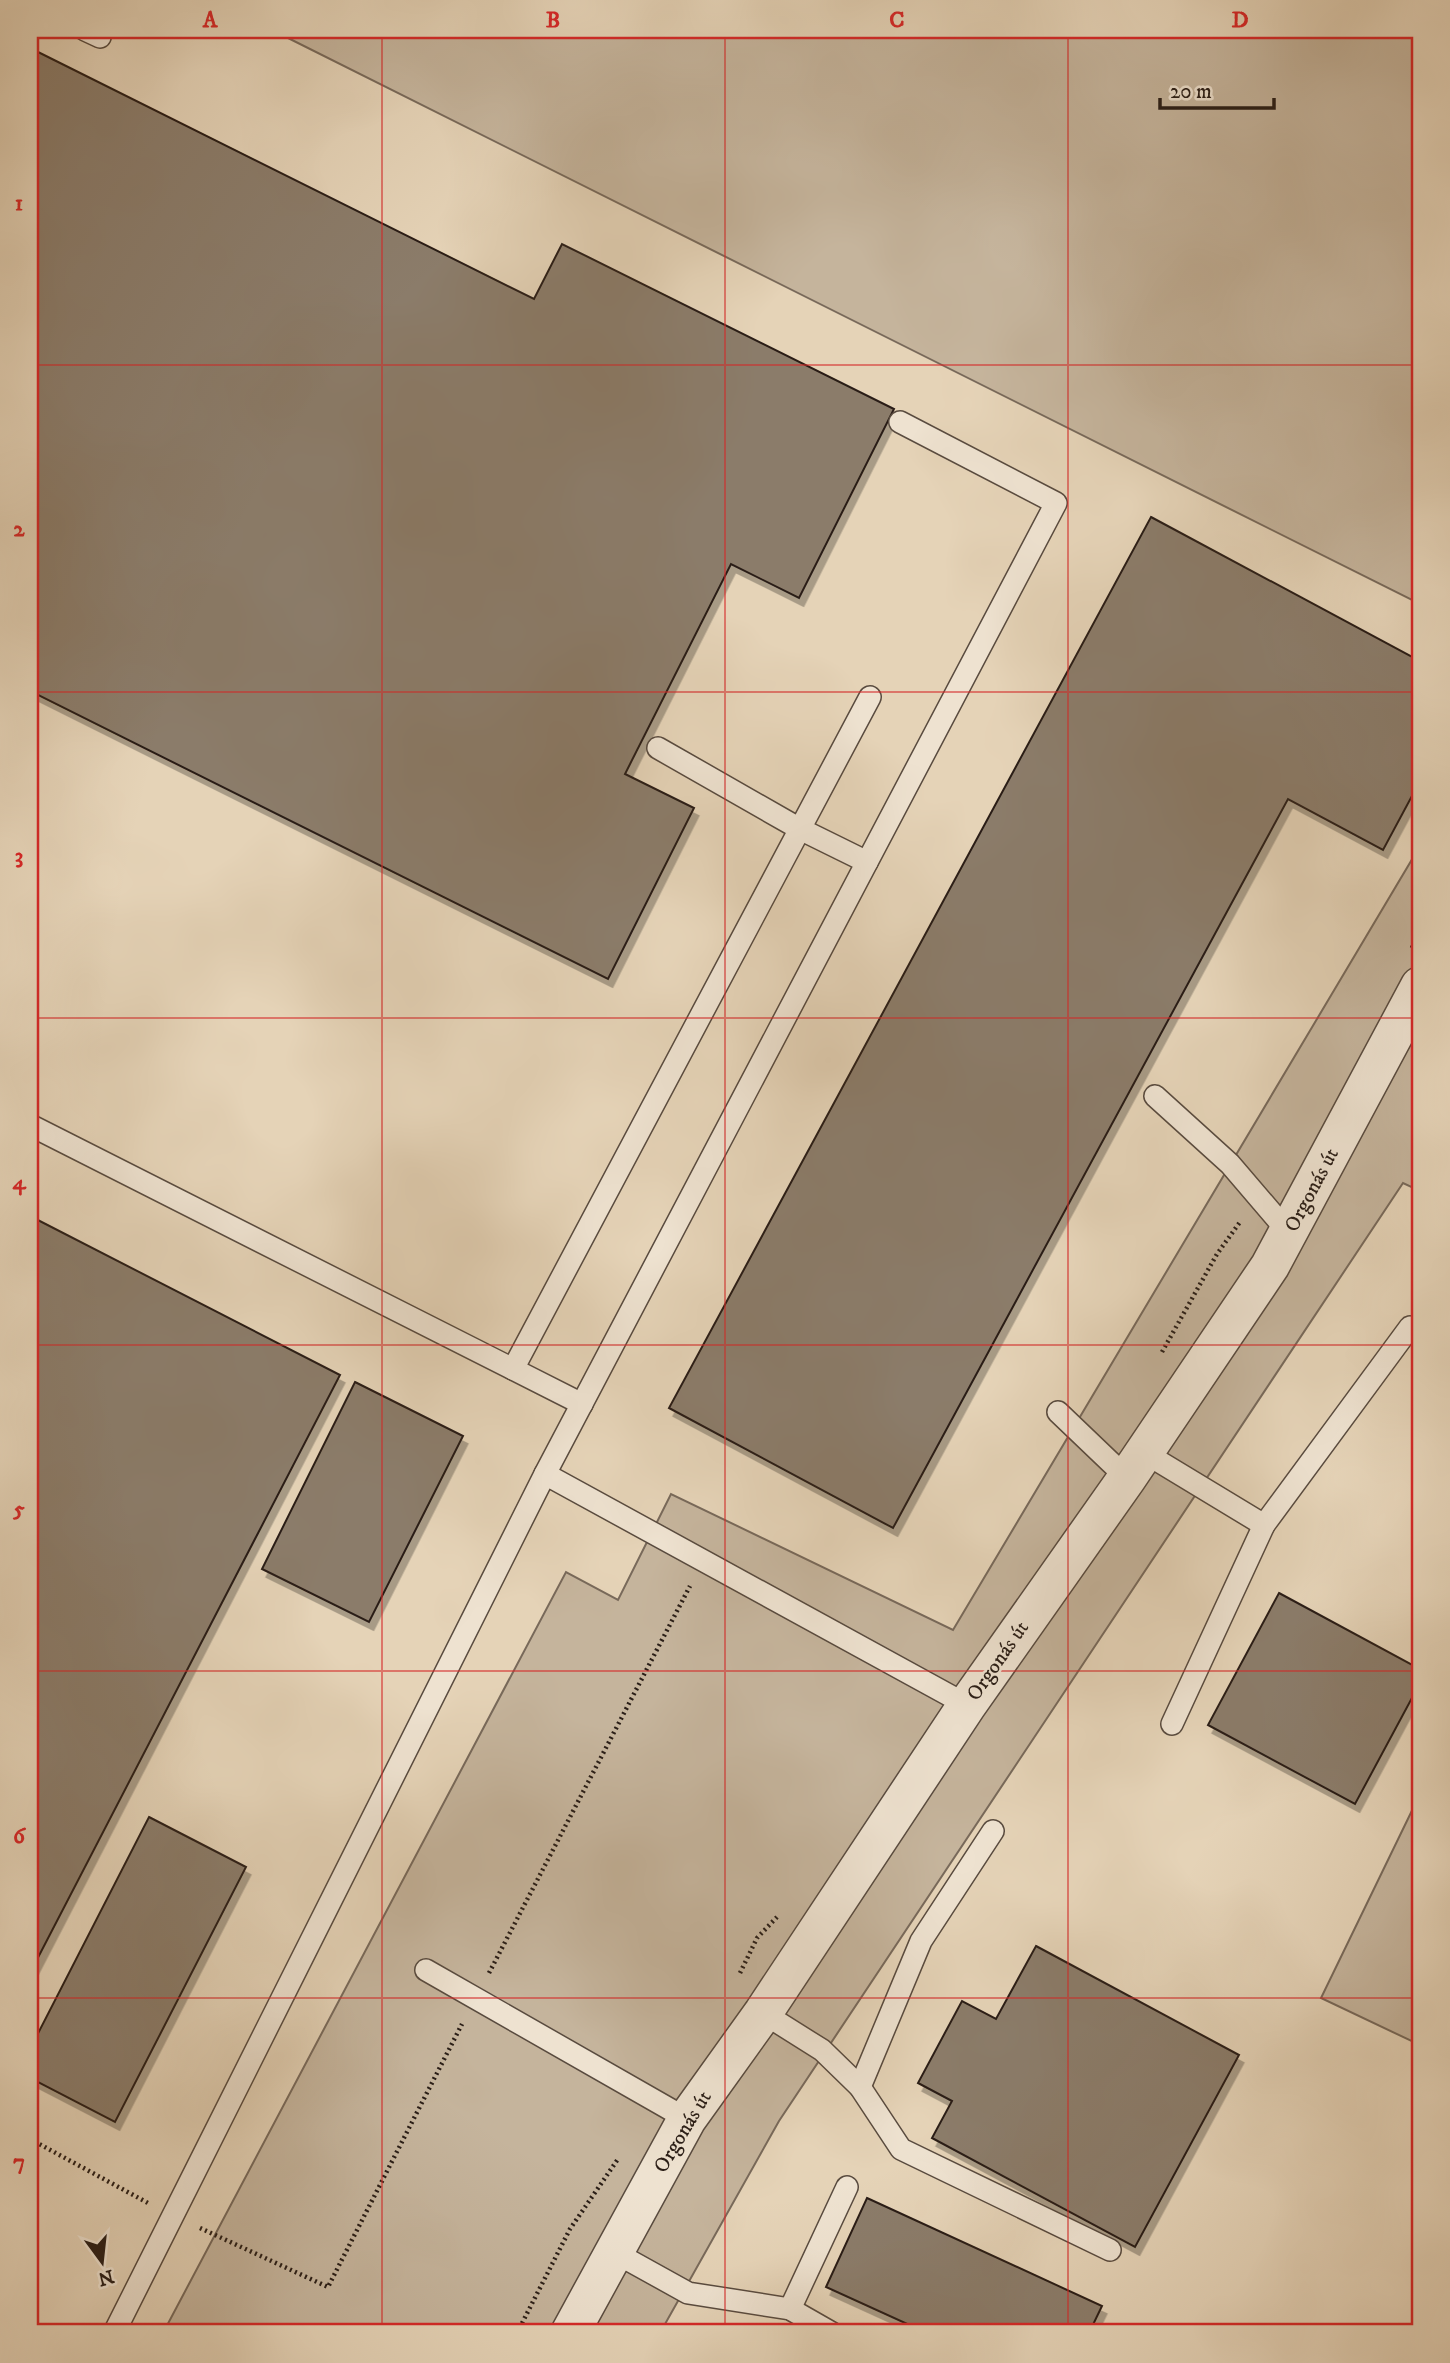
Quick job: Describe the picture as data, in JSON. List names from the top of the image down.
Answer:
{
  "streets": {
    "street": ["Orgonás út"]
  },
  "scale_bar": "20 m",
  "north": "bottom",
  "grid": {
    "columns": [
      "A",
      "B",
      "C",
      "D"
    ],
    "rows": [
      "1",
      "2",
      "3",
      "4",
      "5",
      "6",
      "7"
    ]
  }
}
